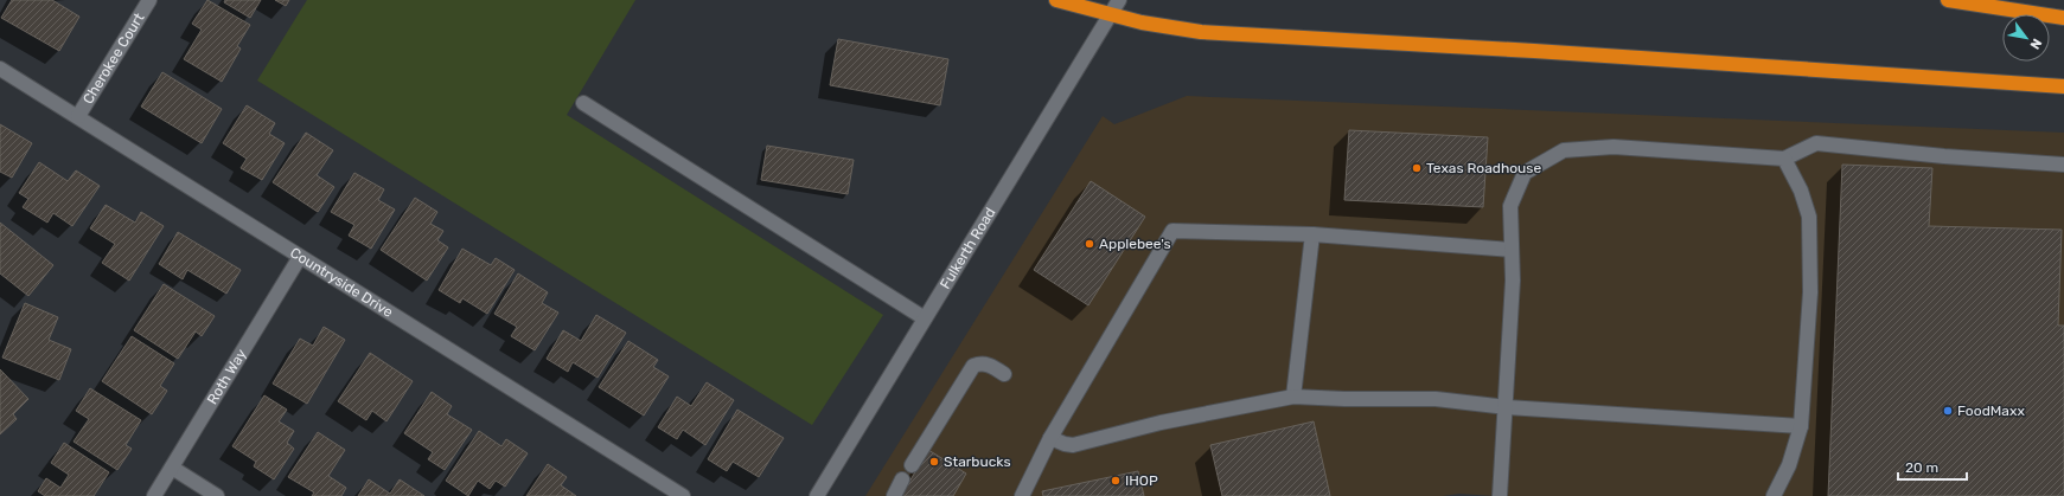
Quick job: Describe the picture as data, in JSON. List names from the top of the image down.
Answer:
{
  "streets": {
    "street": [
      "Cherokee Court",
      "Fulkerth Road",
      "Countryside Drive",
      "Roth Way"
    ]
  },
  "crossings": [
    ["Cherokee Court", "Countryside Drive"],
    ["Countryside Drive", "Roth Way"]
  ],
  "places": [
    "Texas Roadhouse",
    "Applebee's",
    "FoodMaxx",
    "Starbucks",
    "IHOP"
  ],
  "scale_bar": "20 m",
  "north": "bottom right"
}
